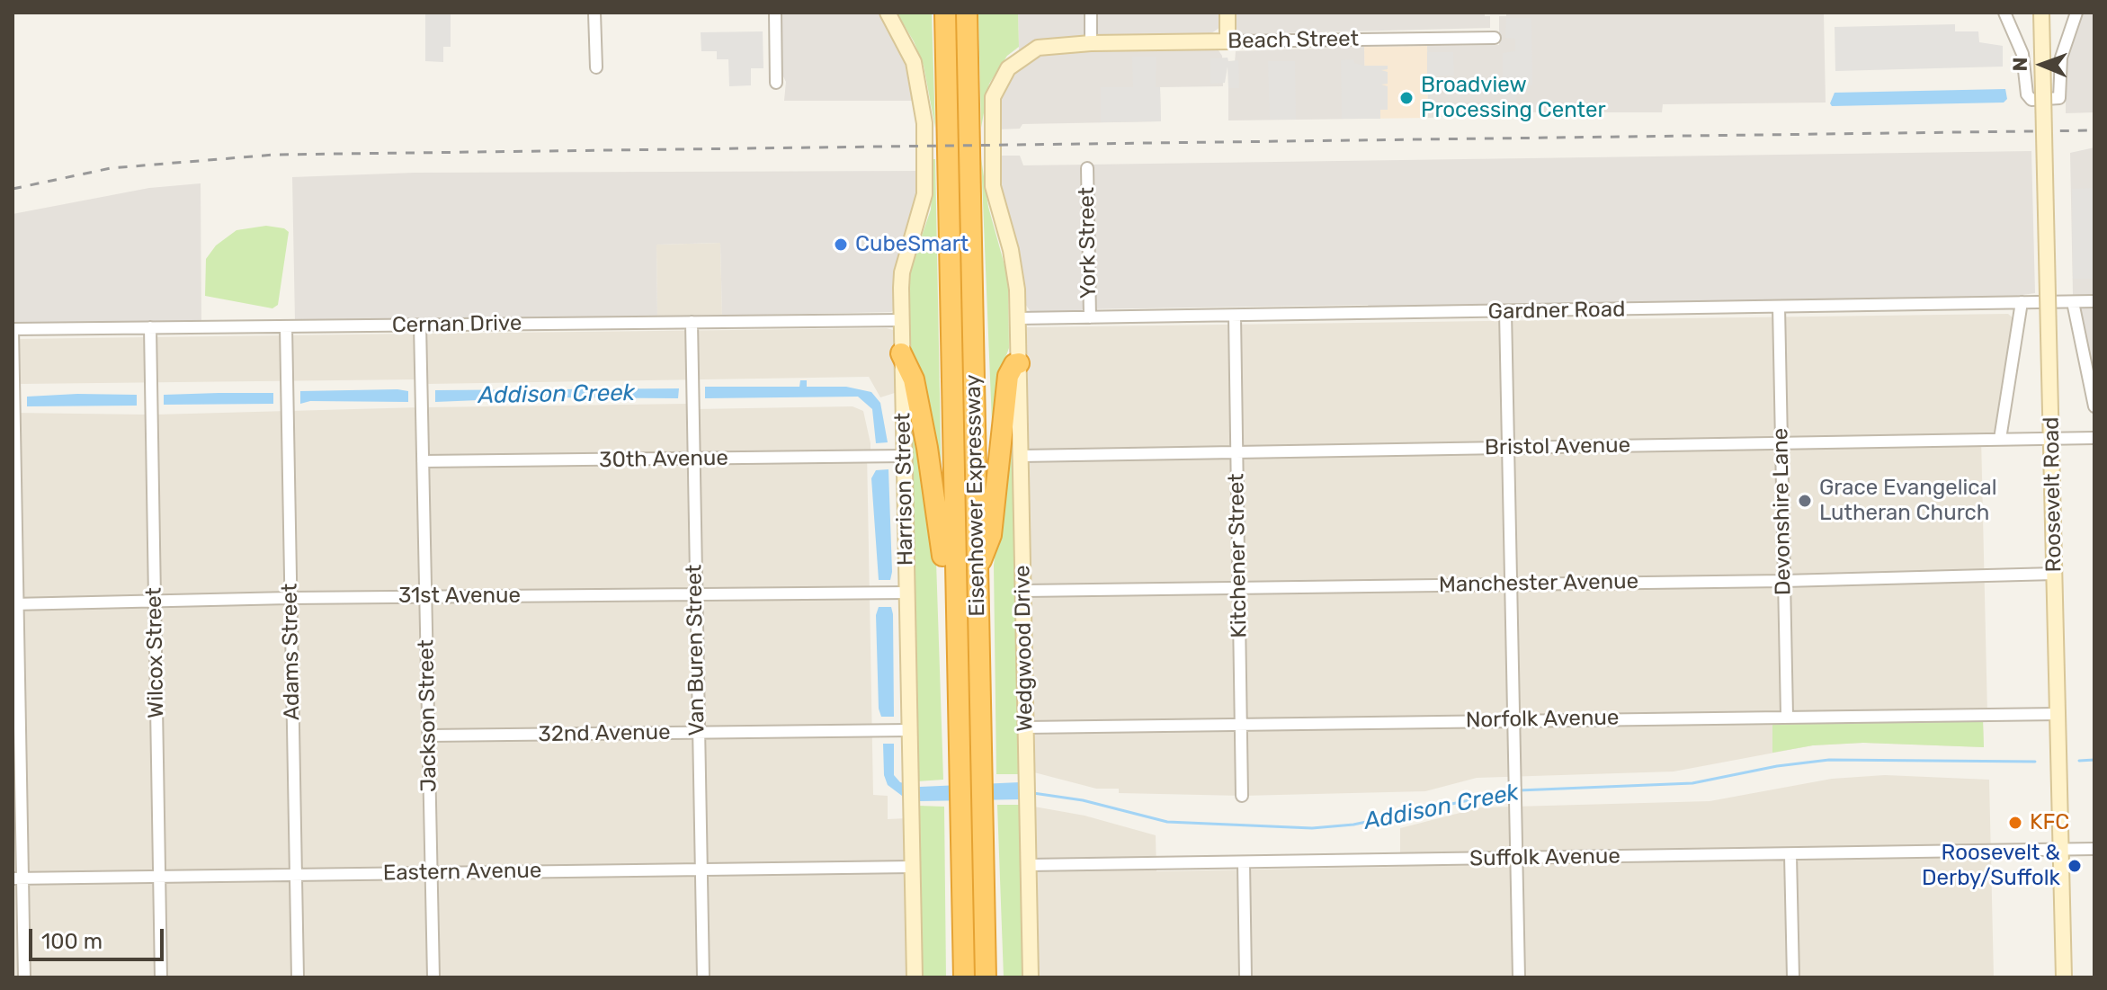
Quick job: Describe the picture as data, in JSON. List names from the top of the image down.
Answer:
{
  "streets": {
    "highway": ["Eisenhower Expressway"],
    "street": [
      "Beach Street",
      "York Street",
      "Gardner Road",
      "Cernan Drive",
      "Bristol Avenue",
      "30th Avenue",
      "Harrison Street",
      "Roosevelt Road",
      "Devonshire Lane",
      "Kitchener Street",
      "Manchester Avenue",
      "31st Avenue",
      "Wedgwood Drive",
      "Van Buren Street",
      "Adams Street",
      "Wilcox Street",
      "Jackson Street",
      "Norfolk Avenue",
      "32nd Avenue",
      "Suffolk Avenue",
      "Eastern Avenue"
    ]
  },
  "crossings": [
    ["Beach Street", "Gardner Road"],
    ["Beach Street", "Wedgwood Drive"],
    ["York Street", "Gardner Road"],
    ["Gardner Road", "Devonshire Lane"],
    ["Gardner Road", "Kitchener Street"],
    ["Gardner Road", "Wedgwood Drive"],
    ["Cernan Drive", "Harrison Street"],
    ["Cernan Drive", "Van Buren Street"],
    ["Cernan Drive", "Adams Street"],
    ["Cernan Drive", "Wilcox Street"],
    ["Cernan Drive", "Jackson Street"],
    ["Bristol Avenue", "Roosevelt Road"],
    ["Bristol Avenue", "Devonshire Lane"],
    ["Bristol Avenue", "Kitchener Street"],
    ["Bristol Avenue", "Wedgwood Drive"],
    ["30th Avenue", "Harrison Street"],
    ["30th Avenue", "Van Buren Street"],
    ["30th Avenue", "Jackson Street"],
    ["Harrison Street", "31st Avenue"],
    ["Harrison Street", "32nd Avenue"],
    ["Harrison Street", "Eastern Avenue"],
    ["Roosevelt Road", "Manchester Avenue"],
    ["Roosevelt Road", "Norfolk Avenue"],
    ["Roosevelt Road", "Suffolk Avenue"],
    ["Devonshire Lane", "Manchester Avenue"],
    ["Devonshire Lane", "Norfolk Avenue"],
    ["Kitchener Street", "Manchester Avenue"],
    ["Kitchener Street", "Norfolk Avenue"],
    ["Manchester Avenue", "Wedgwood Drive"],
    ["31st Avenue", "Van Buren Street"],
    ["31st Avenue", "Adams Street"],
    ["31st Avenue", "Wilcox Street"],
    ["31st Avenue", "Jackson Street"],
    ["Wedgwood Drive", "Norfolk Avenue"],
    ["Wedgwood Drive", "Suffolk Avenue"],
    ["Van Buren Street", "32nd Avenue"],
    ["Van Buren Street", "Eastern Avenue"],
    ["Adams Street", "Eastern Avenue"],
    ["Wilcox Street", "Eastern Avenue"],
    ["Jackson Street", "32nd Avenue"],
    ["Jackson Street", "Eastern Avenue"]
  ],
  "water": ["Addison Creek"],
  "places": [
    "Broadview Processing Center",
    "CubeSmart",
    "Grace Evangelical Lutheran Church",
    "KFC",
    "Roosevelt & Derby/Suffolk"
  ],
  "scale_bar": "100 m",
  "north": "left"
}
